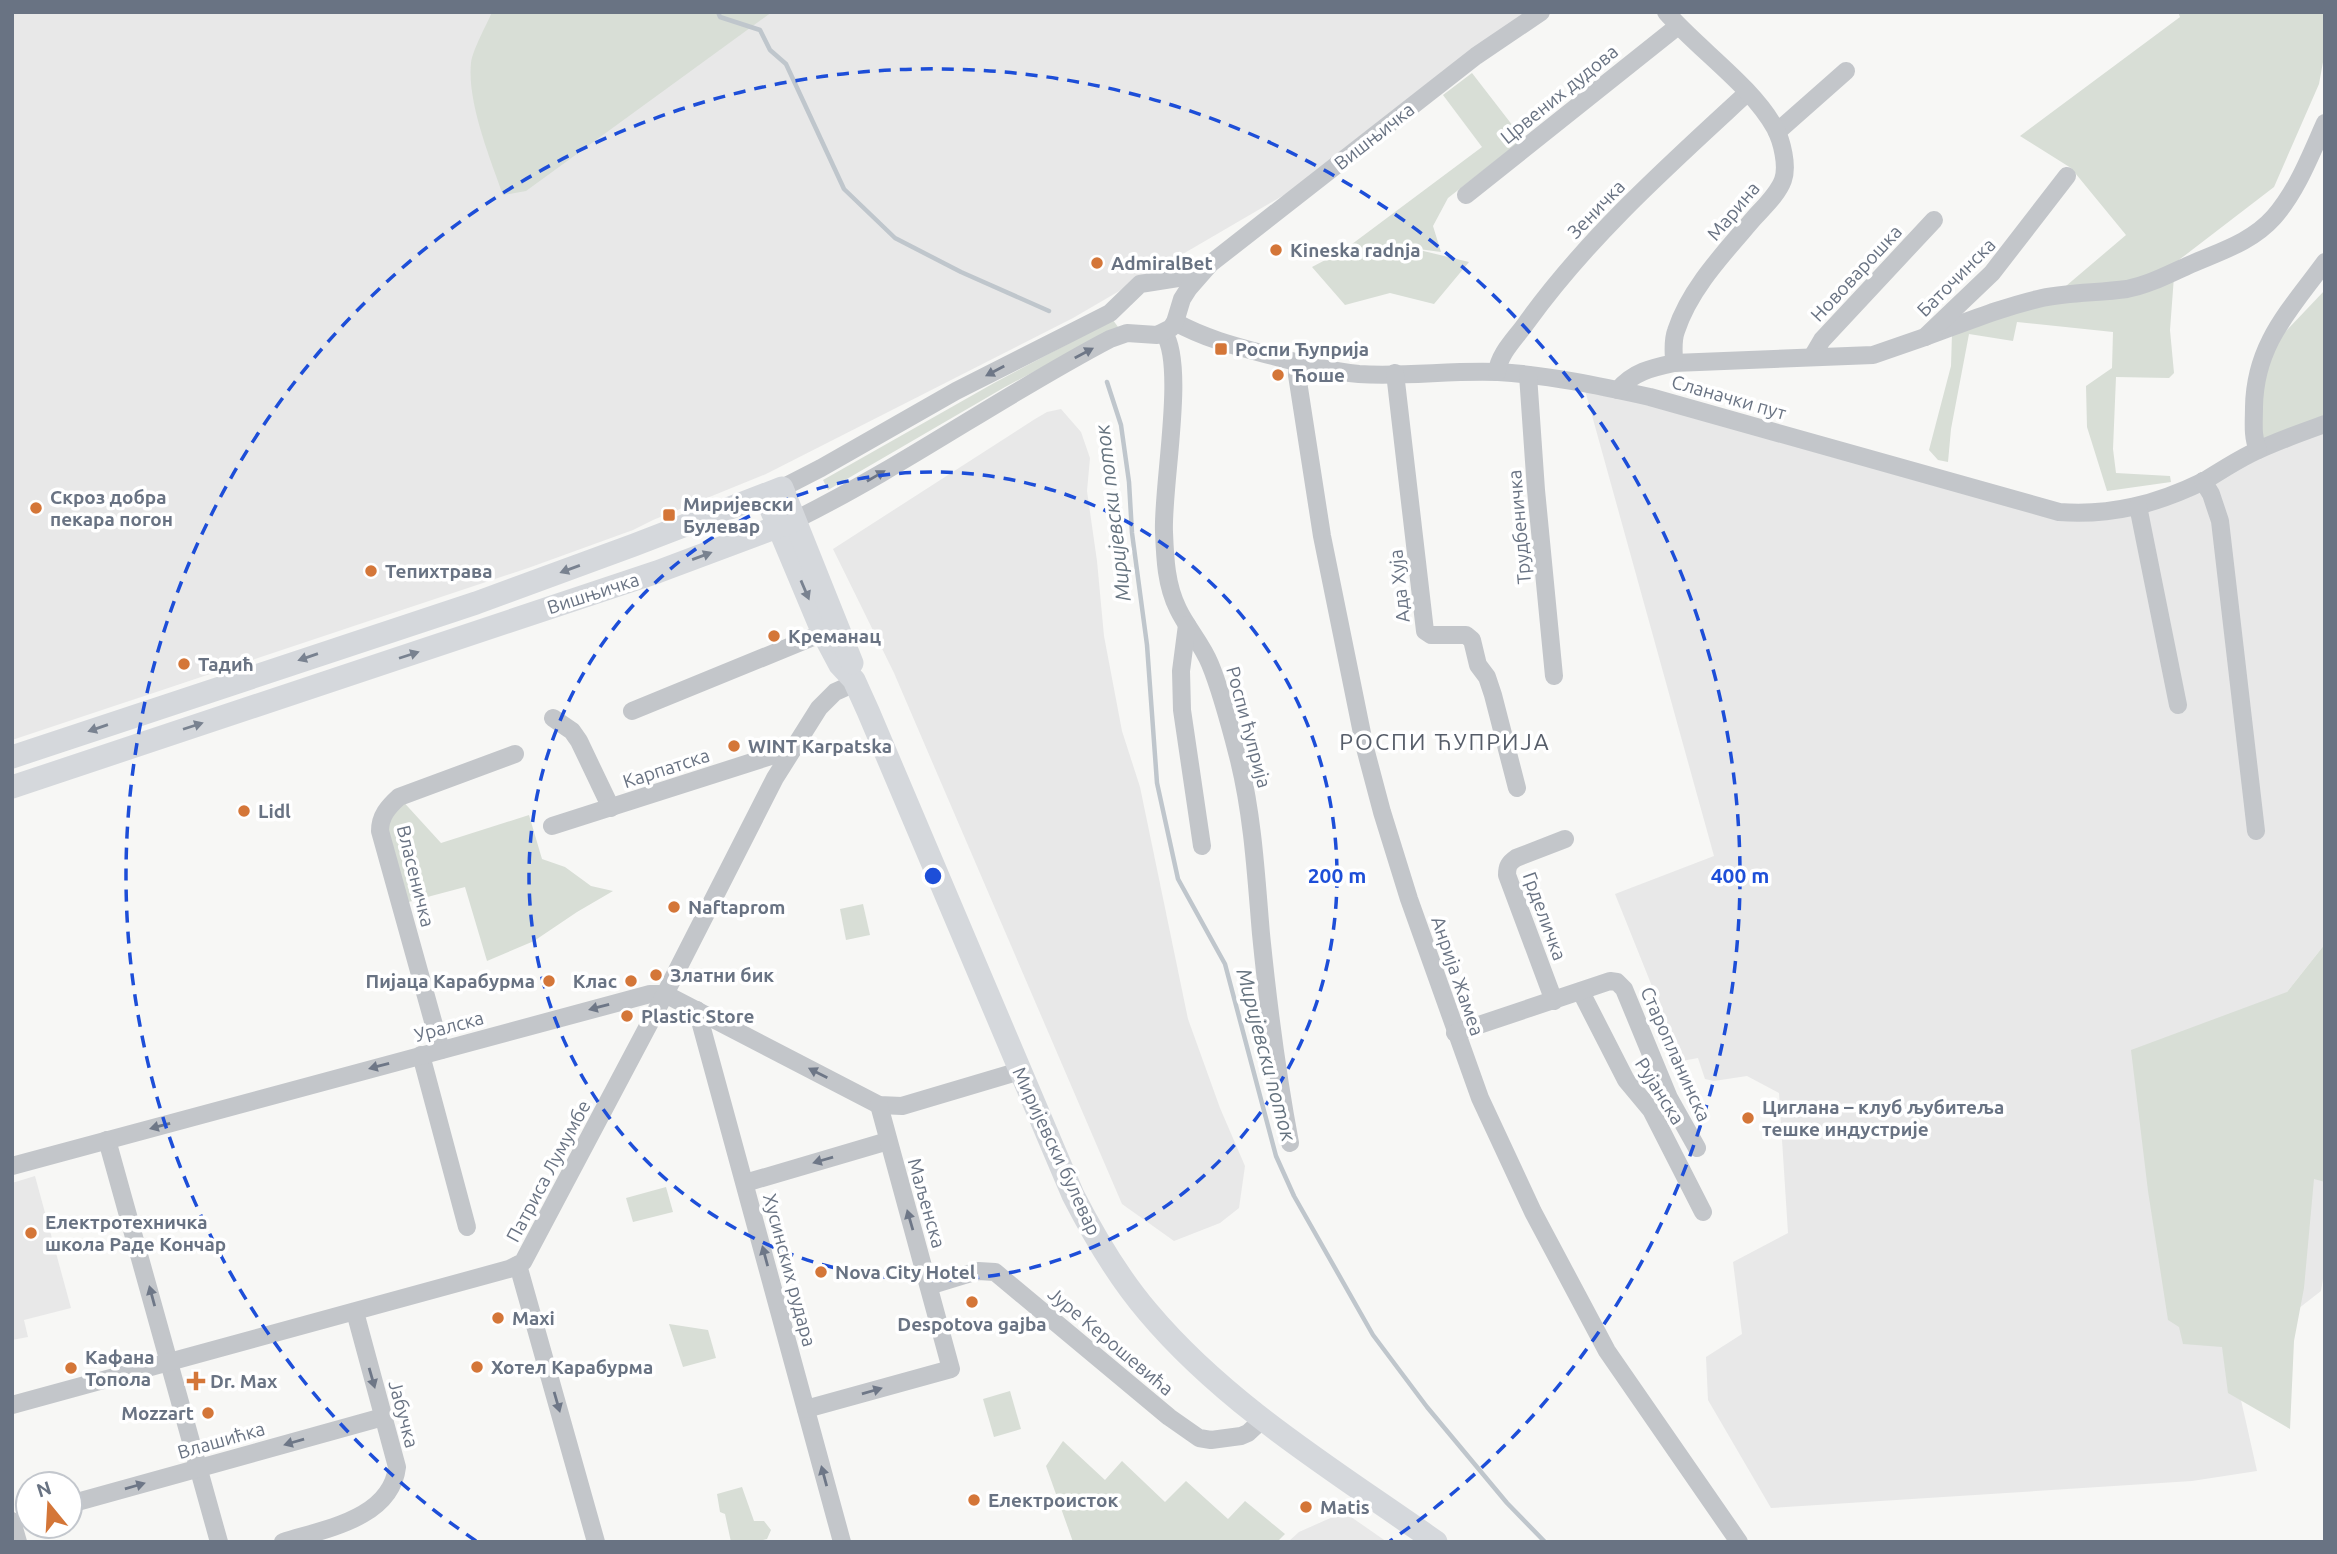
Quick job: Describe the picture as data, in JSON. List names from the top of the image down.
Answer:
{
  "streets": {
    "main road": ["Вишњичка", "Миријевски булевар"],
    "street": [
      "Црвених дудова",
      "Зеничка",
      "Марина",
      "Нововарошка",
      "Баточинска",
      "Сланачки пут",
      "Трудбеничка",
      "Ада Хуја",
      "Роспи ћуприја",
      "Карпатска",
      "Власеничка",
      "Грделичка",
      "Анрија Жамеа",
      "Уралска",
      "Старопланинска",
      "Рујанска",
      "Патриса Лумумбе",
      "Маљенска",
      "Хусинских рудара",
      "Јуре Керошевића",
      "Јабучка",
      "Влашићка"
    ]
  },
  "crossings": [
    ["Црвених дудова", "Марина"],
    ["Вишњичка", "Сланачки пут"],
    ["Вишњичка", "Роспи ћуприја"],
    ["Вишњичка", "Миријевски булевар"],
    ["Зеничка", "Марина"],
    ["Зеничка", "Сланачки пут"],
    ["Марина", "Баточинска"],
    ["Нововарошка", "Баточинска"],
    ["Сланачки пут", "Трудбеничка"],
    ["Сланачки пут", "Ада Хуја"],
    ["Сланачки пут", "Роспи ћуприја"],
    ["Сланачки пут", "Анрија Жамеа"],
    ["Карпатска", "Патриса Лумумбе"],
    ["Власеничка", "Уралска"],
    ["Грделичка", "Старопланинска"],
    ["Анрија Жамеа", "Старопланинска"],
    ["Уралска", "Патриса Лумумбе"],
    ["Старопланинска", "Рујанска"],
    ["Миријевски булевар", "Патриса Лумумбе"],
    ["Миријевски булевар", "Јуре Керошевића"],
    ["Патриса Лумумбе", "Јабучка"],
    ["Маљенска", "Хусинских рудара"],
    ["Маљенска", "Јуре Керошевића"],
    ["Јабучка", "Влашићка"]
  ],
  "one_way": ["Уралска", "Хусинских рудара", "Јабучка"],
  "districts": ["РОСПИ ЋУПРИЈА"],
  "water": ["Миријевски поток"],
  "places": {
    "other": [
      "Kineska radnja",
      "AdmiralBet",
      "Ћоше",
      "Скроз добра пекара погон",
      "Тепихтрава",
      "Креманац",
      "Тадић",
      "WINT Karpatska",
      "Lidl",
      "Naftaprom",
      "Златни бик",
      "Пијаца Карабурма",
      "Клас",
      "Plastic Store",
      "Циглана – клуб љубитеља тешке индустрије",
      "Електротехничка школа Раде Кончар",
      "Nova City Hotel",
      "Despotova gajba",
      "Maxi",
      "Хотел Карабурма",
      "Кафана Топола",
      "Mozzart",
      "Електроисток",
      "Matis"
    ],
    "transit": ["Роспи Ћуприја", "Миријевски Булевар"],
    "health": ["Dr. Max"]
  },
  "north": "top",
  "rings": ["200 m", "400 m"]
}
